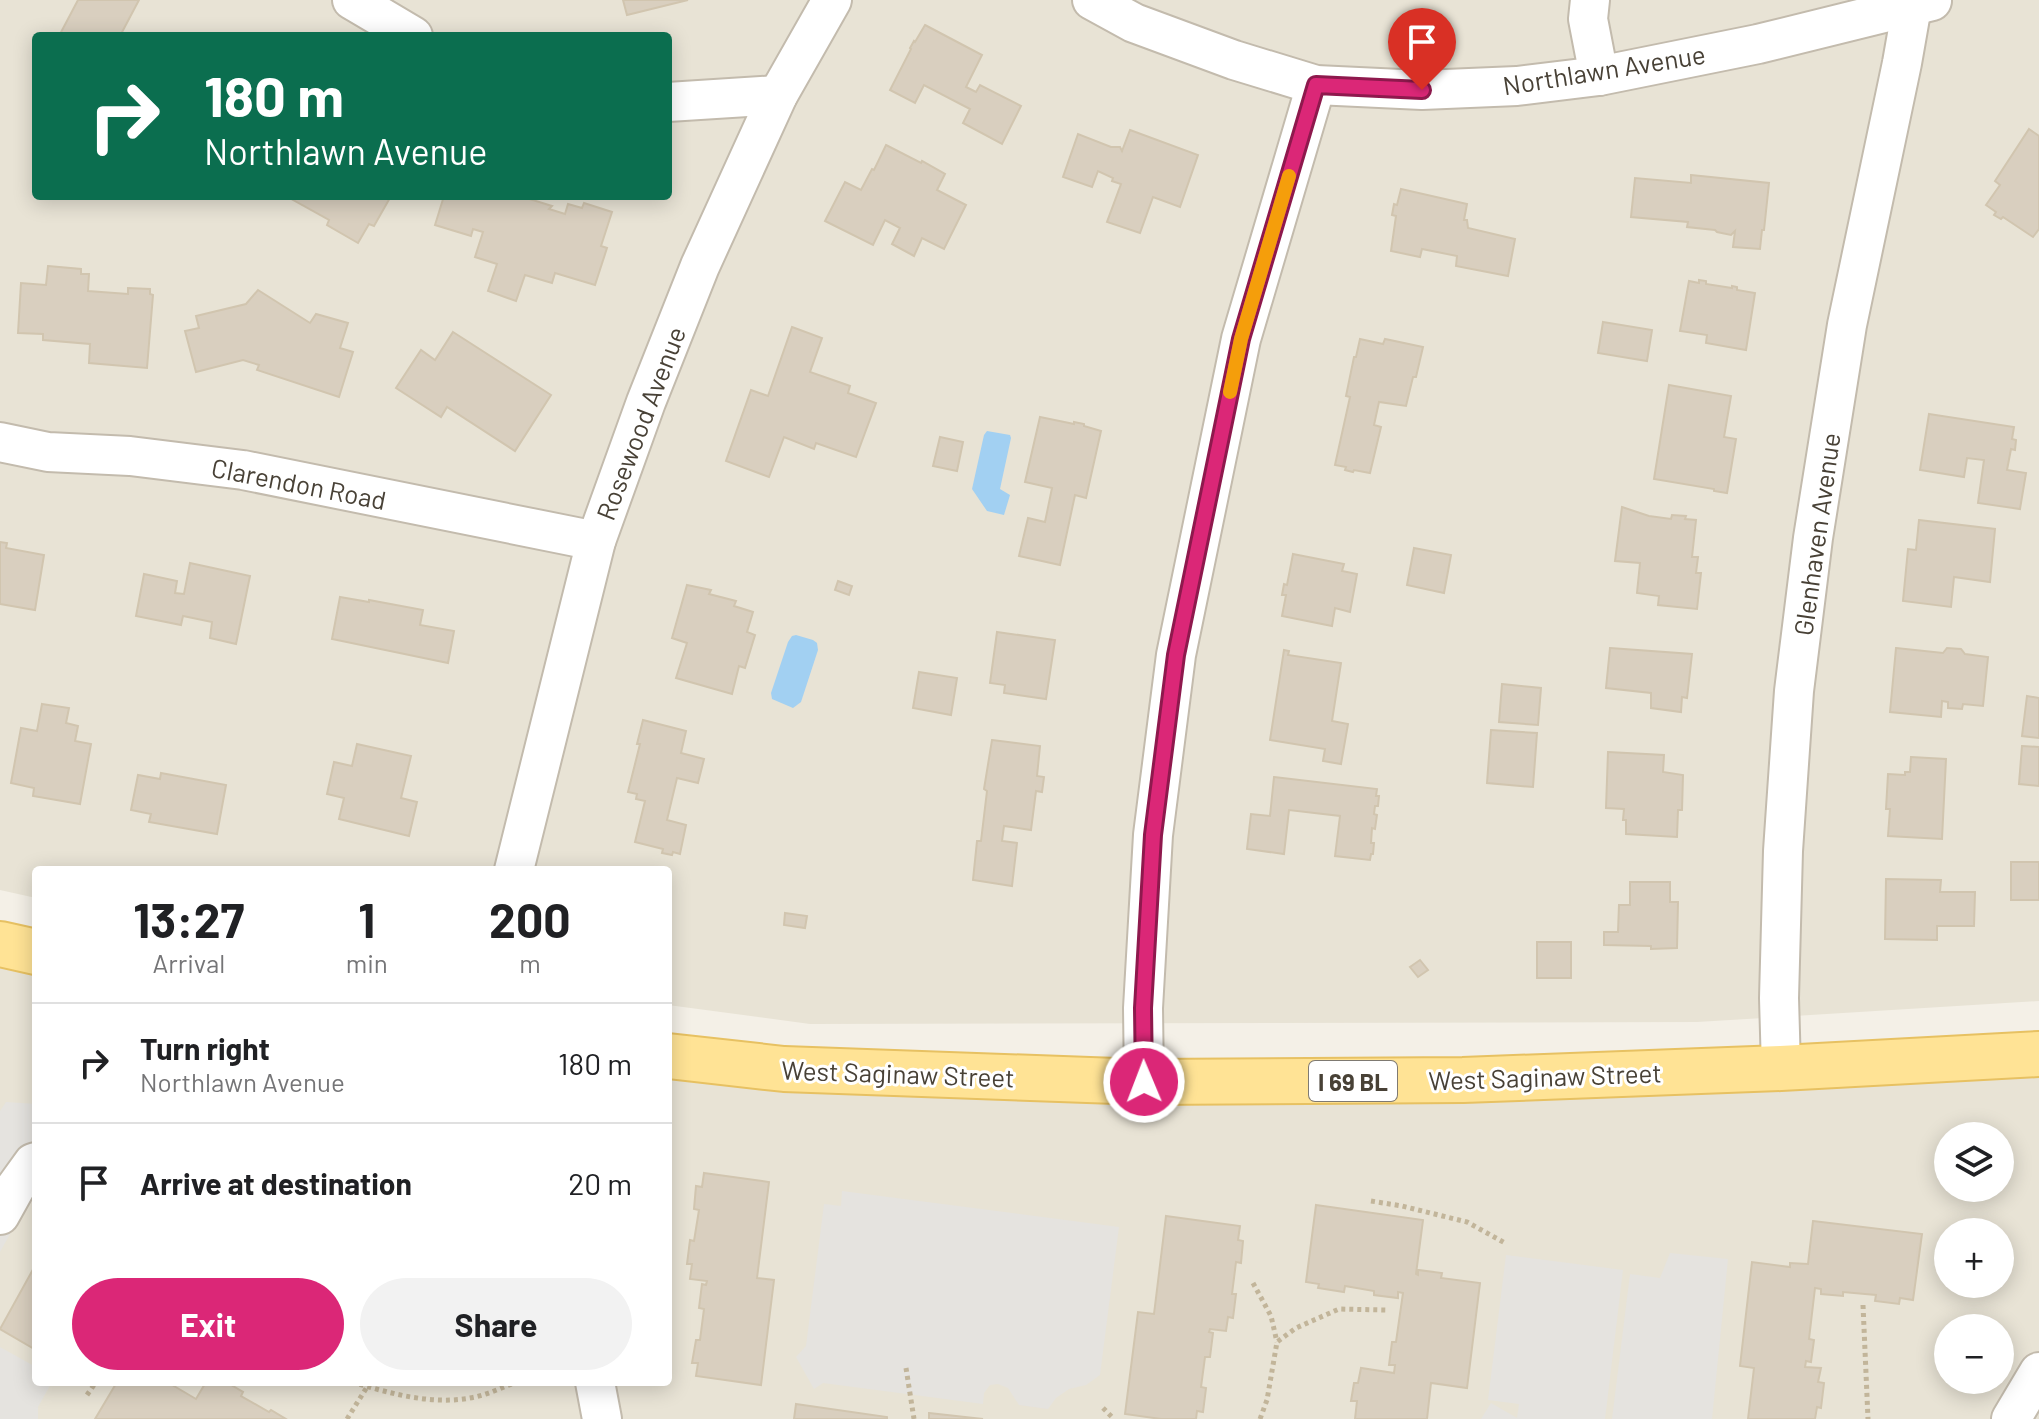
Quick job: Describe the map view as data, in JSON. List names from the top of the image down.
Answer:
{
  "streets": {
    "main road": ["West Saginaw Street", "I 69 BL"],
    "street": [
      "Northlawn Avenue",
      "Rosewood Avenue",
      "Clarendon Road",
      "Glenhaven Avenue"
    ]
  },
  "crossings": [
    ["Northlawn Avenue", "Glenhaven Avenue"],
    ["Rosewood Avenue", "Clarendon Road"],
    ["Glenhaven Avenue", "West Saginaw Street"]
  ],
  "page": {
    "turn": ["180 m", "Northlawn Avenue"],
    "eta": [
      "13:27",
      "Arrival",
      "1",
      "min",
      "200",
      "m"
    ],
    "list": [
      {
        "name": "Turn right",
        "note": "Northlawn Avenue",
        "value": "180 m"
      },
      {
        "name": "Arrive at destination",
        "value": "20 m"
      }
    ],
    "map_buttons": ["+", "−"],
    "buttons": ["Exit", "Share"]
  }
}
